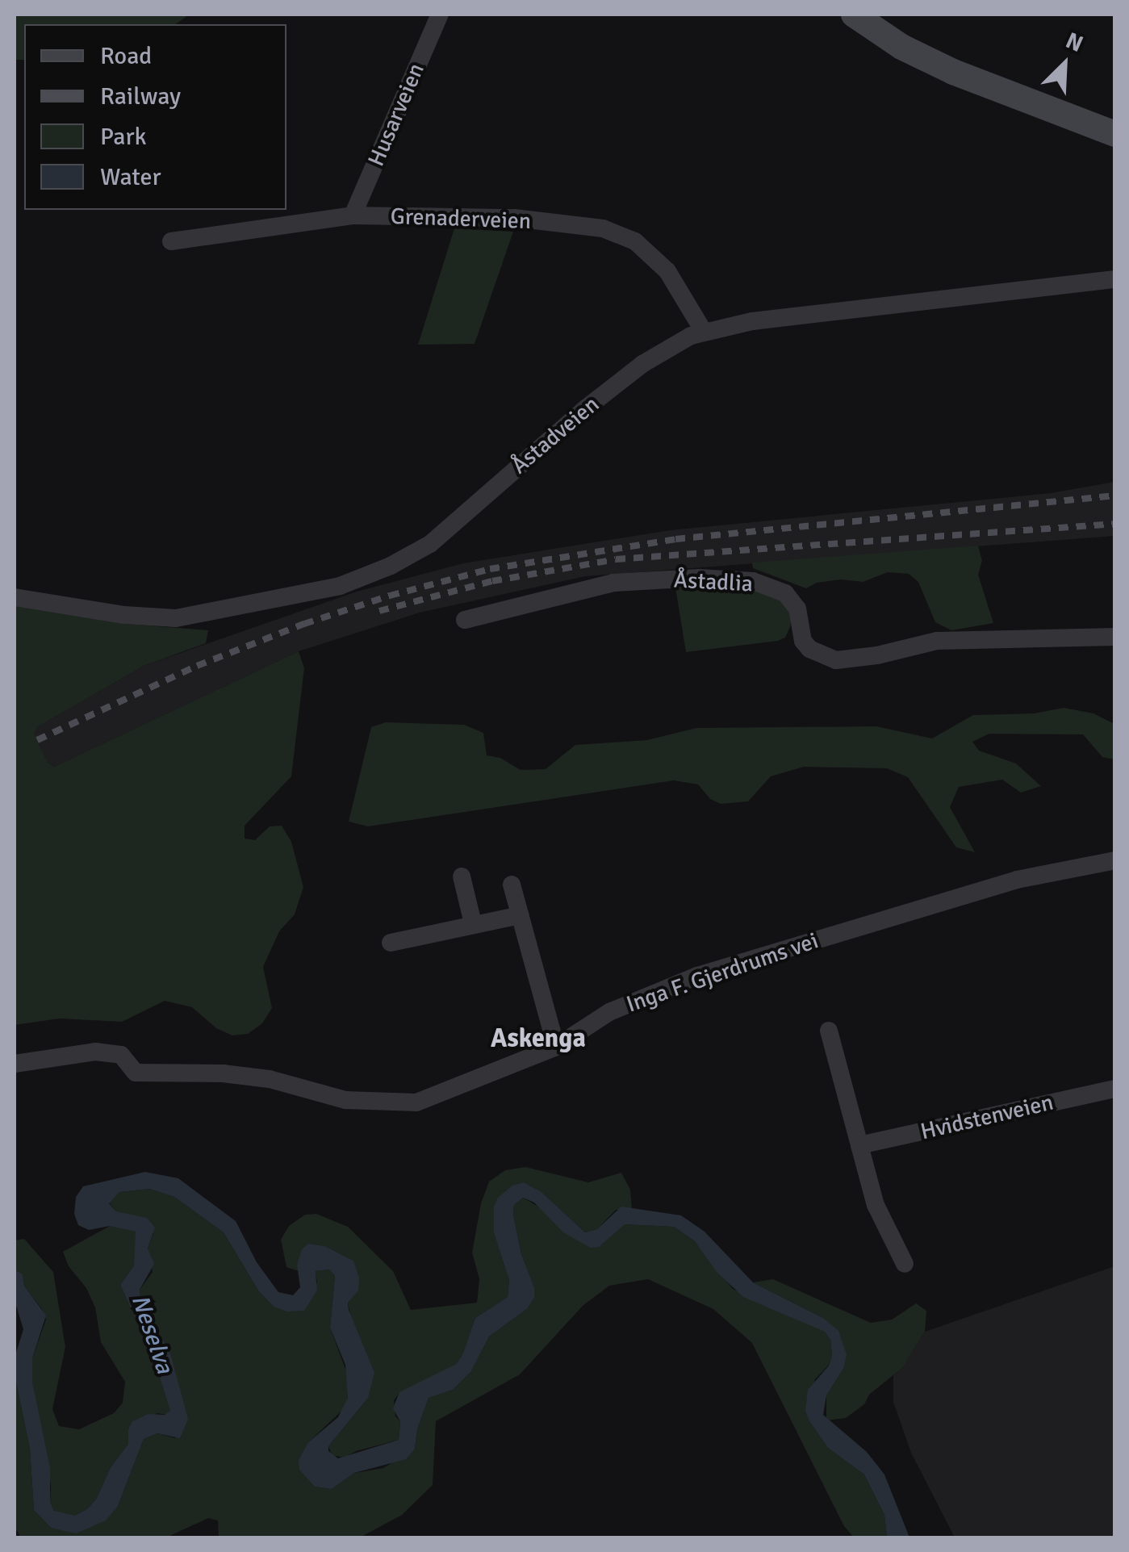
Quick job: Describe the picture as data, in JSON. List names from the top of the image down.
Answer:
{
  "streets": {
    "street": [
      "Husarveien",
      "Grenaderveien",
      "Åstadveien",
      "Åstadlia",
      "Inga F. Gjerdrums vei",
      "Hvidstenveien"
    ]
  },
  "crossings": [
    ["Husarveien", "Grenaderveien"],
    ["Grenaderveien", "Åstadveien"]
  ],
  "districts": ["Askenga"],
  "water": ["Neselva"],
  "legend": [
    "Road",
    "Railway",
    "Park",
    "Water"
  ],
  "north": "top right"
}
